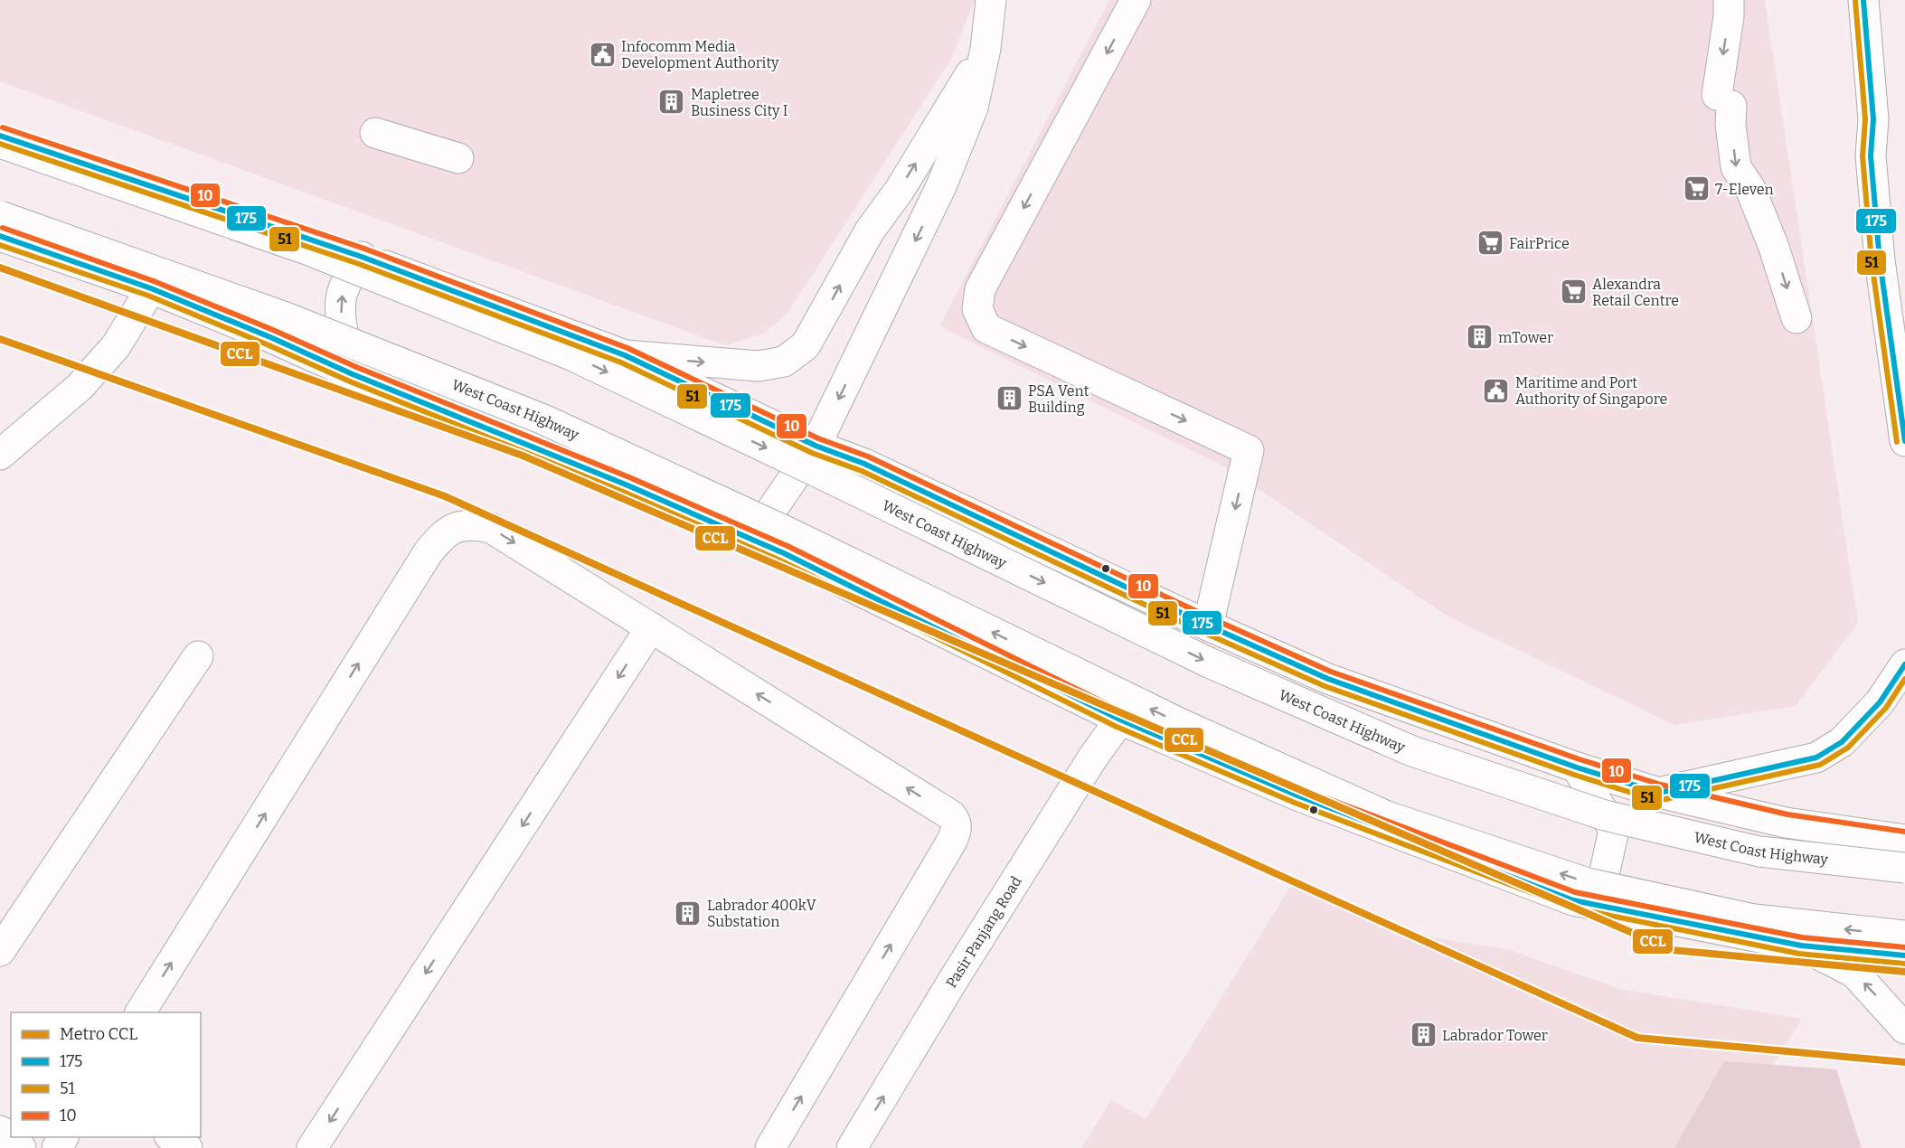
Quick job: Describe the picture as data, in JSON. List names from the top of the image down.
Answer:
{
  "streets": {
    "main road": ["West Coast Highway", "Pasir Panjang Road"]
  },
  "one_way": ["Pasir Panjang Road"],
  "places": {
    "public building": ["Infocomm Media Development Authority", "Maritime and Port Authority of Singapore"],
    "building": [
      "Mapletree Business City I",
      "mTower",
      "PSA Vent Building",
      "Labrador 400kV Substation",
      "Labrador Tower"
    ],
    "supermarket": ["7-Eleven", "FairPrice", "Alexandra Retail Centre"]
  },
  "lines": [
    "transit line 175",
    "transit line 51",
    "transit line 10",
    "metro line CCL"
  ],
  "legend": [
    "Metro CCL",
    "175",
    "51",
    "10"
  ]
}
